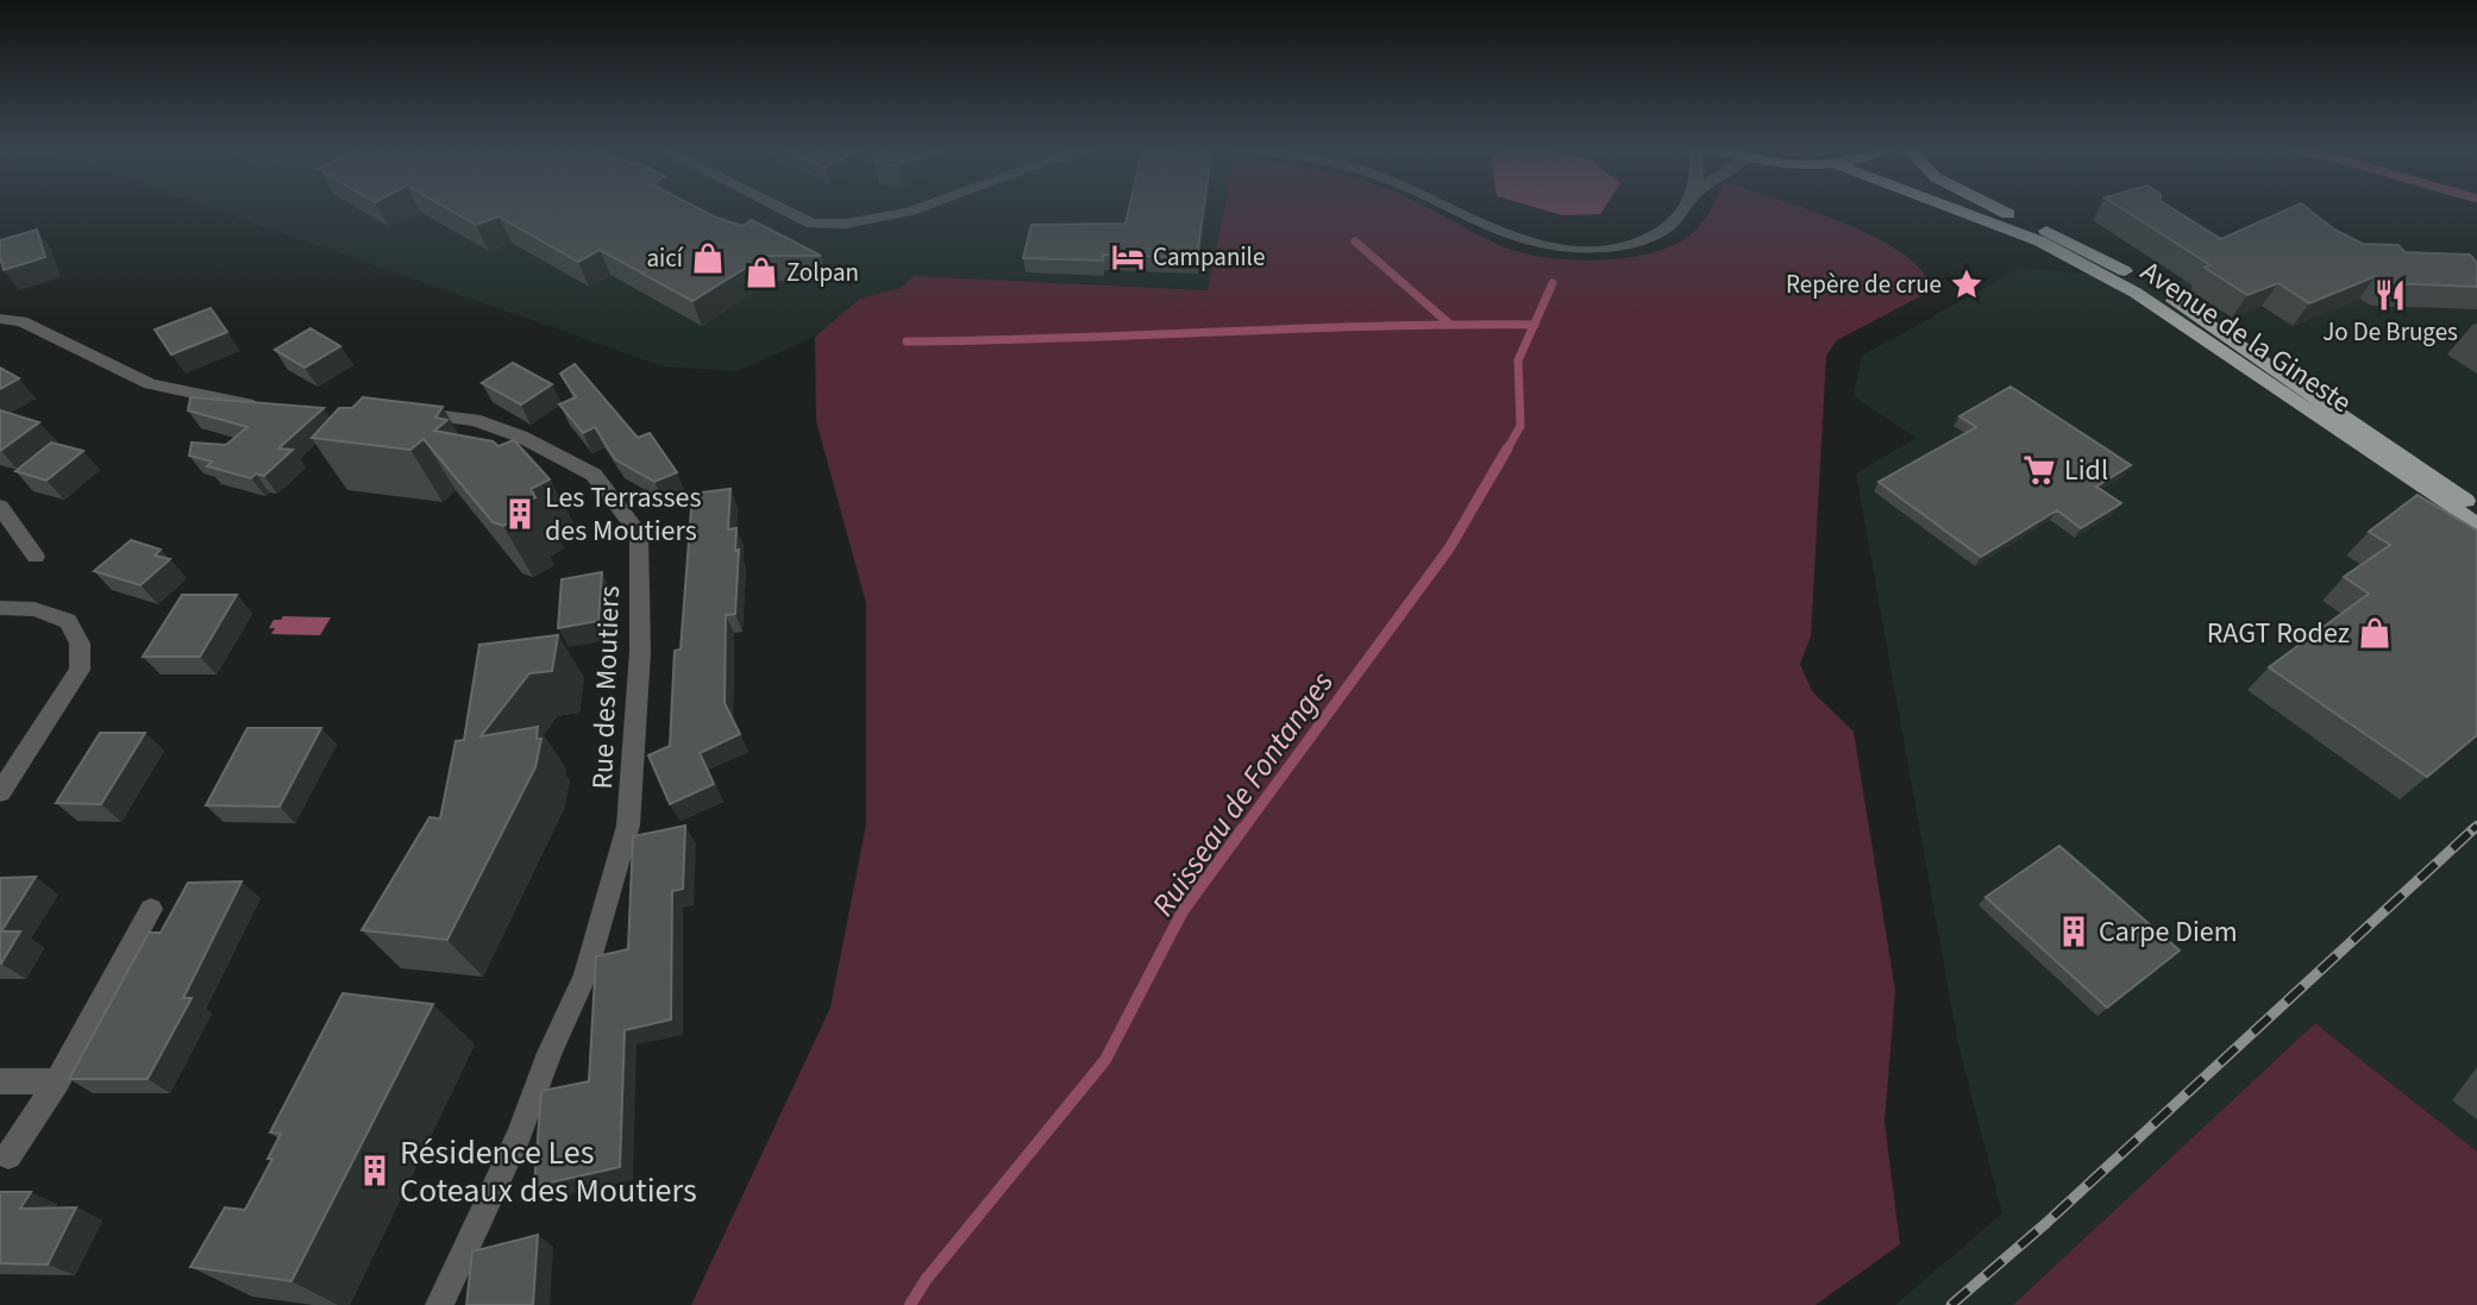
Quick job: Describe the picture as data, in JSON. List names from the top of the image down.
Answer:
{
  "streets": {
    "main road": ["Avenue de la Gineste"],
    "street": ["Rue des Moutiers"]
  },
  "water": ["Ruisseau de Fontanges"],
  "places": {
    "hotel": ["Campanile"],
    "shop": ["aicí", "Zolpan", "RAGT Rodez"],
    "place": ["Repère de crue"],
    "restaurant": ["Jo De Bruges"],
    "supermarket": ["Lidl"],
    "building": ["Les Terrasses des Moutiers", "Carpe Diem", "Résidence Les Coteaux des Moutiers"]
  }
}
